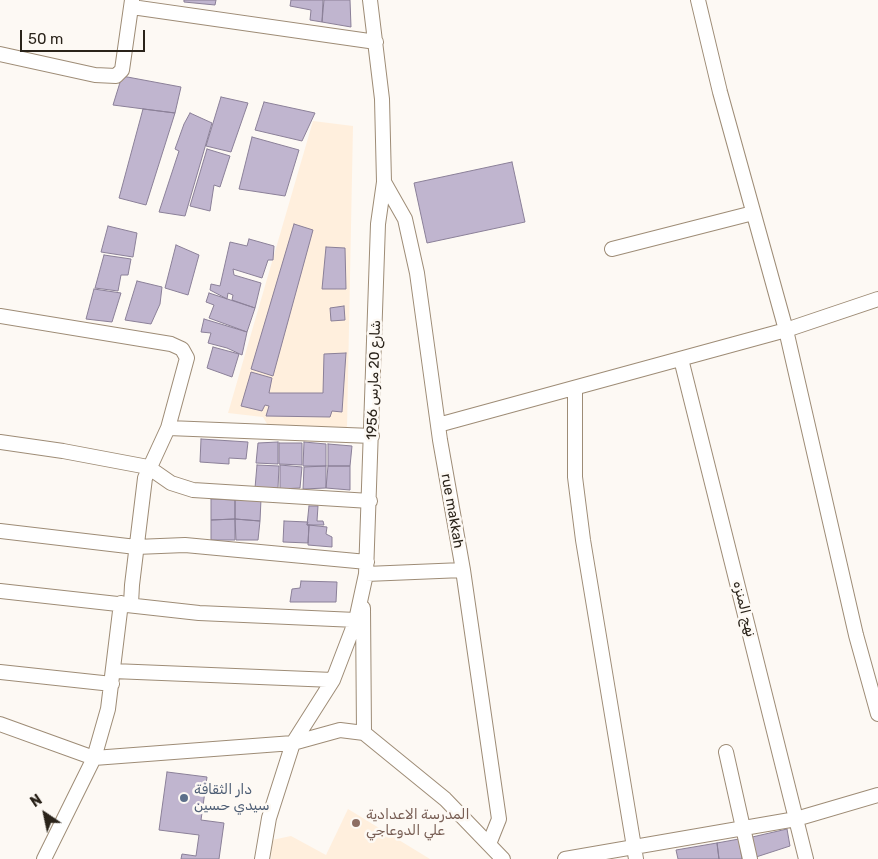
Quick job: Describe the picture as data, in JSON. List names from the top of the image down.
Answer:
{
  "streets": {
    "street": ["شارع 20 مارس 1956", "rue makkah", "نهج المنزه"]
  },
  "crossings": [
    ["شارع 20 مارس 1956", "rue makkah"]
  ],
  "places": ["دار الثقافة سيدي حسين", "المدرسة الاعدادية علي الدوعاجي"],
  "scale_bar": "50 m",
  "north": "top left"
}
